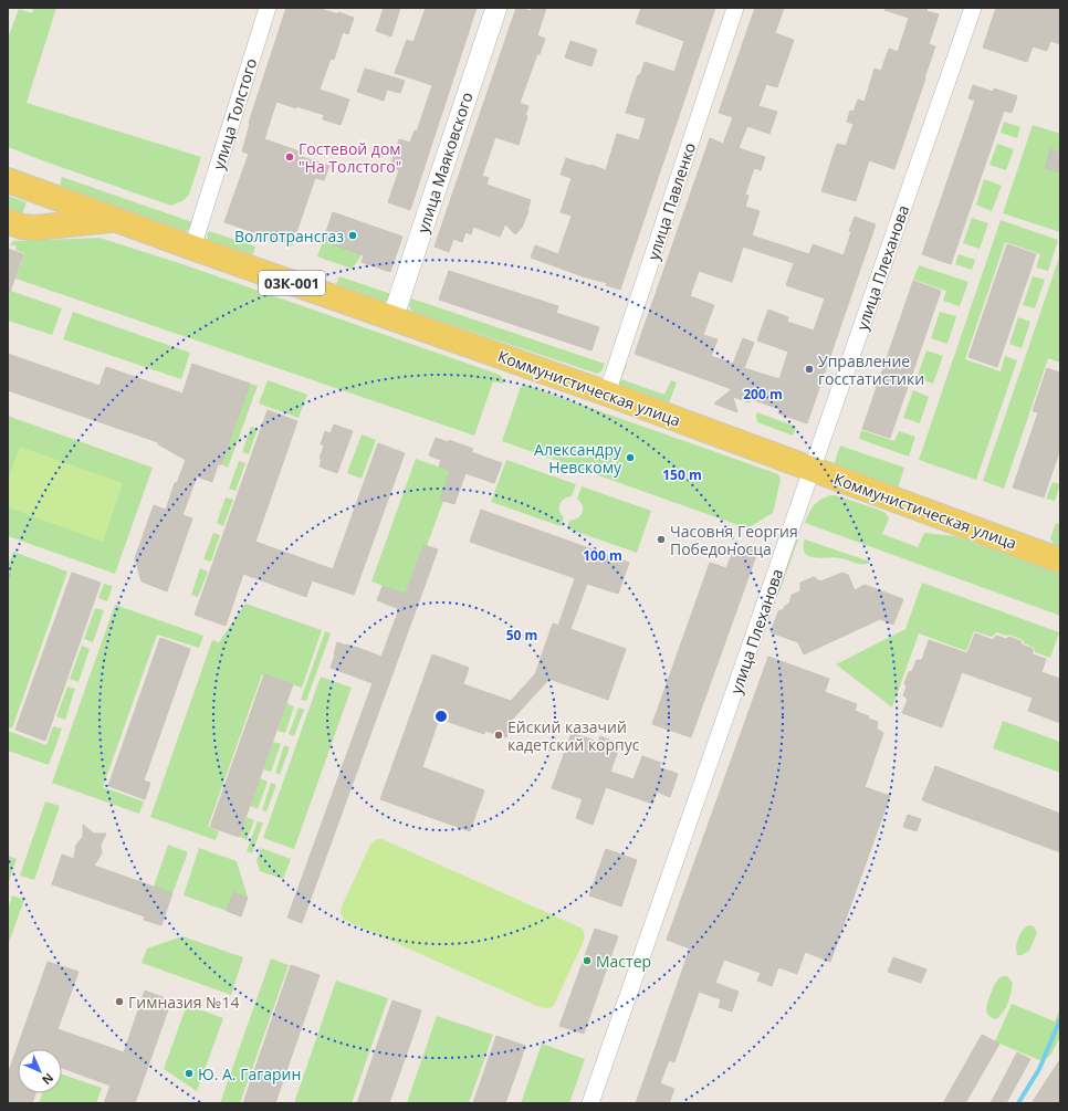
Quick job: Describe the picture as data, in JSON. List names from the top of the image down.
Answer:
{
  "streets": {
    "main road": ["03К-001", "Коммунистическая улица"],
    "street": [
      "улица Толстого",
      "улица Маяковского",
      "улица Павленко",
      "улица Плеханова"
    ]
  },
  "crossings": [
    ["улица Толстого", "Коммунистическая улица"],
    ["улица Маяковского", "Коммунистическая улица"],
    ["улица Павленко", "Коммунистическая улица"],
    ["улица Плеханова", "Коммунистическая улица"]
  ],
  "places": [
    "Гостевой дом \"На Толстого\"",
    "Волготрансгаз",
    "Управление госстатистики",
    "Александру Невскому",
    "Часовня Георгия Победоносца",
    "Ейский казачий кадетский корпус",
    "Мастер",
    "Гимназия №14",
    "Ю. А. Гагарин"
  ],
  "north": "bottom right",
  "rings": [
    "200 m",
    "150 m",
    "100 m",
    "50 m"
  ]
}
